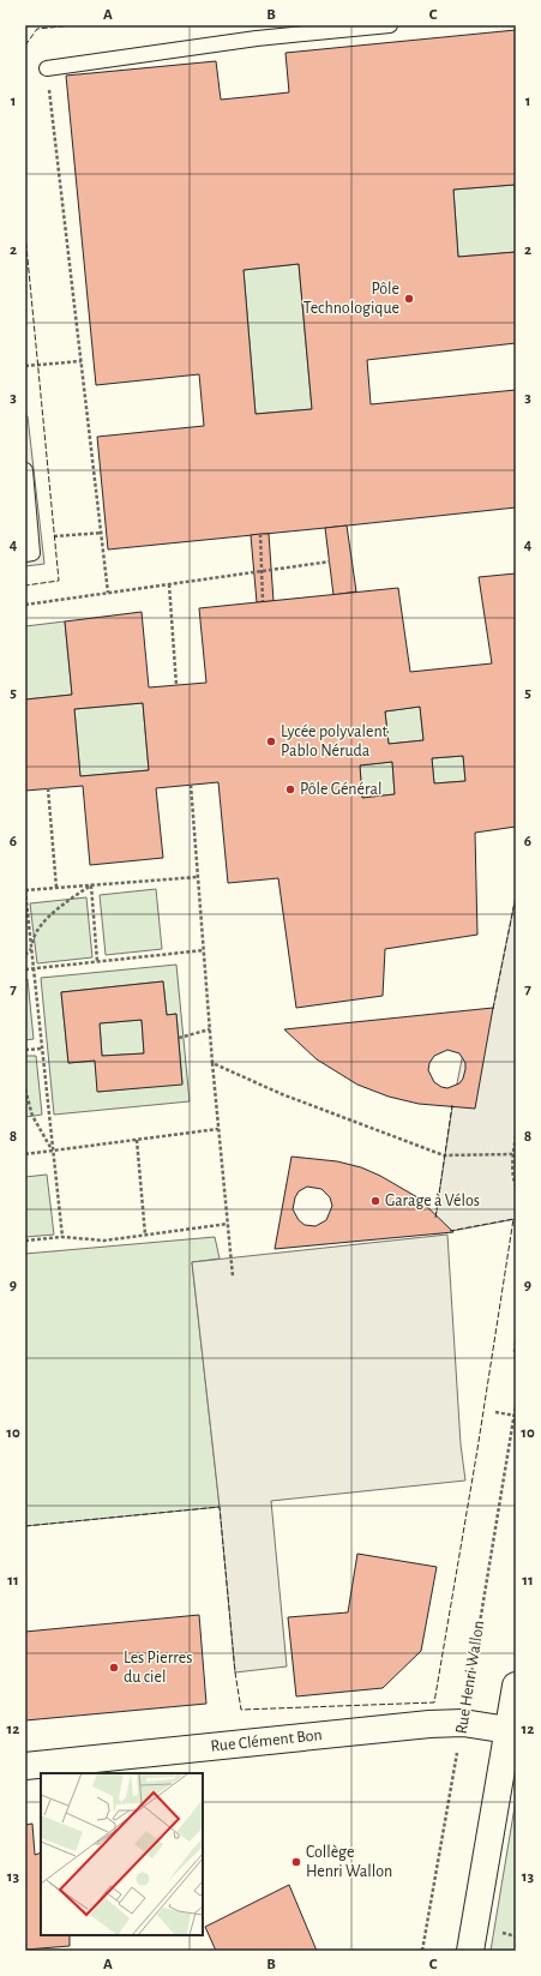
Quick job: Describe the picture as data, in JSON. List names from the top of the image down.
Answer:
{
  "streets": {
    "street": ["Rue Clément Bon"],
    "path": ["Rue Henri Wallon"]
  },
  "crossings": [
    ["Rue Henri Wallon", "Rue Clément Bon"]
  ],
  "places": [
    "Pôle Technologique",
    "Lycée polyvalent Pablo Néruda",
    "Pôle Général",
    "Garage à Vélos",
    "Les Pierres du ciel",
    "Collège Henri Wallon"
  ],
  "grid": {
    "columns": ["A", "B", "C"],
    "rows": [
      "1",
      "2",
      "3",
      "4",
      "5",
      "6",
      "7",
      "8",
      "9",
      "10",
      "11",
      "12",
      "13"
    ]
  }
}
